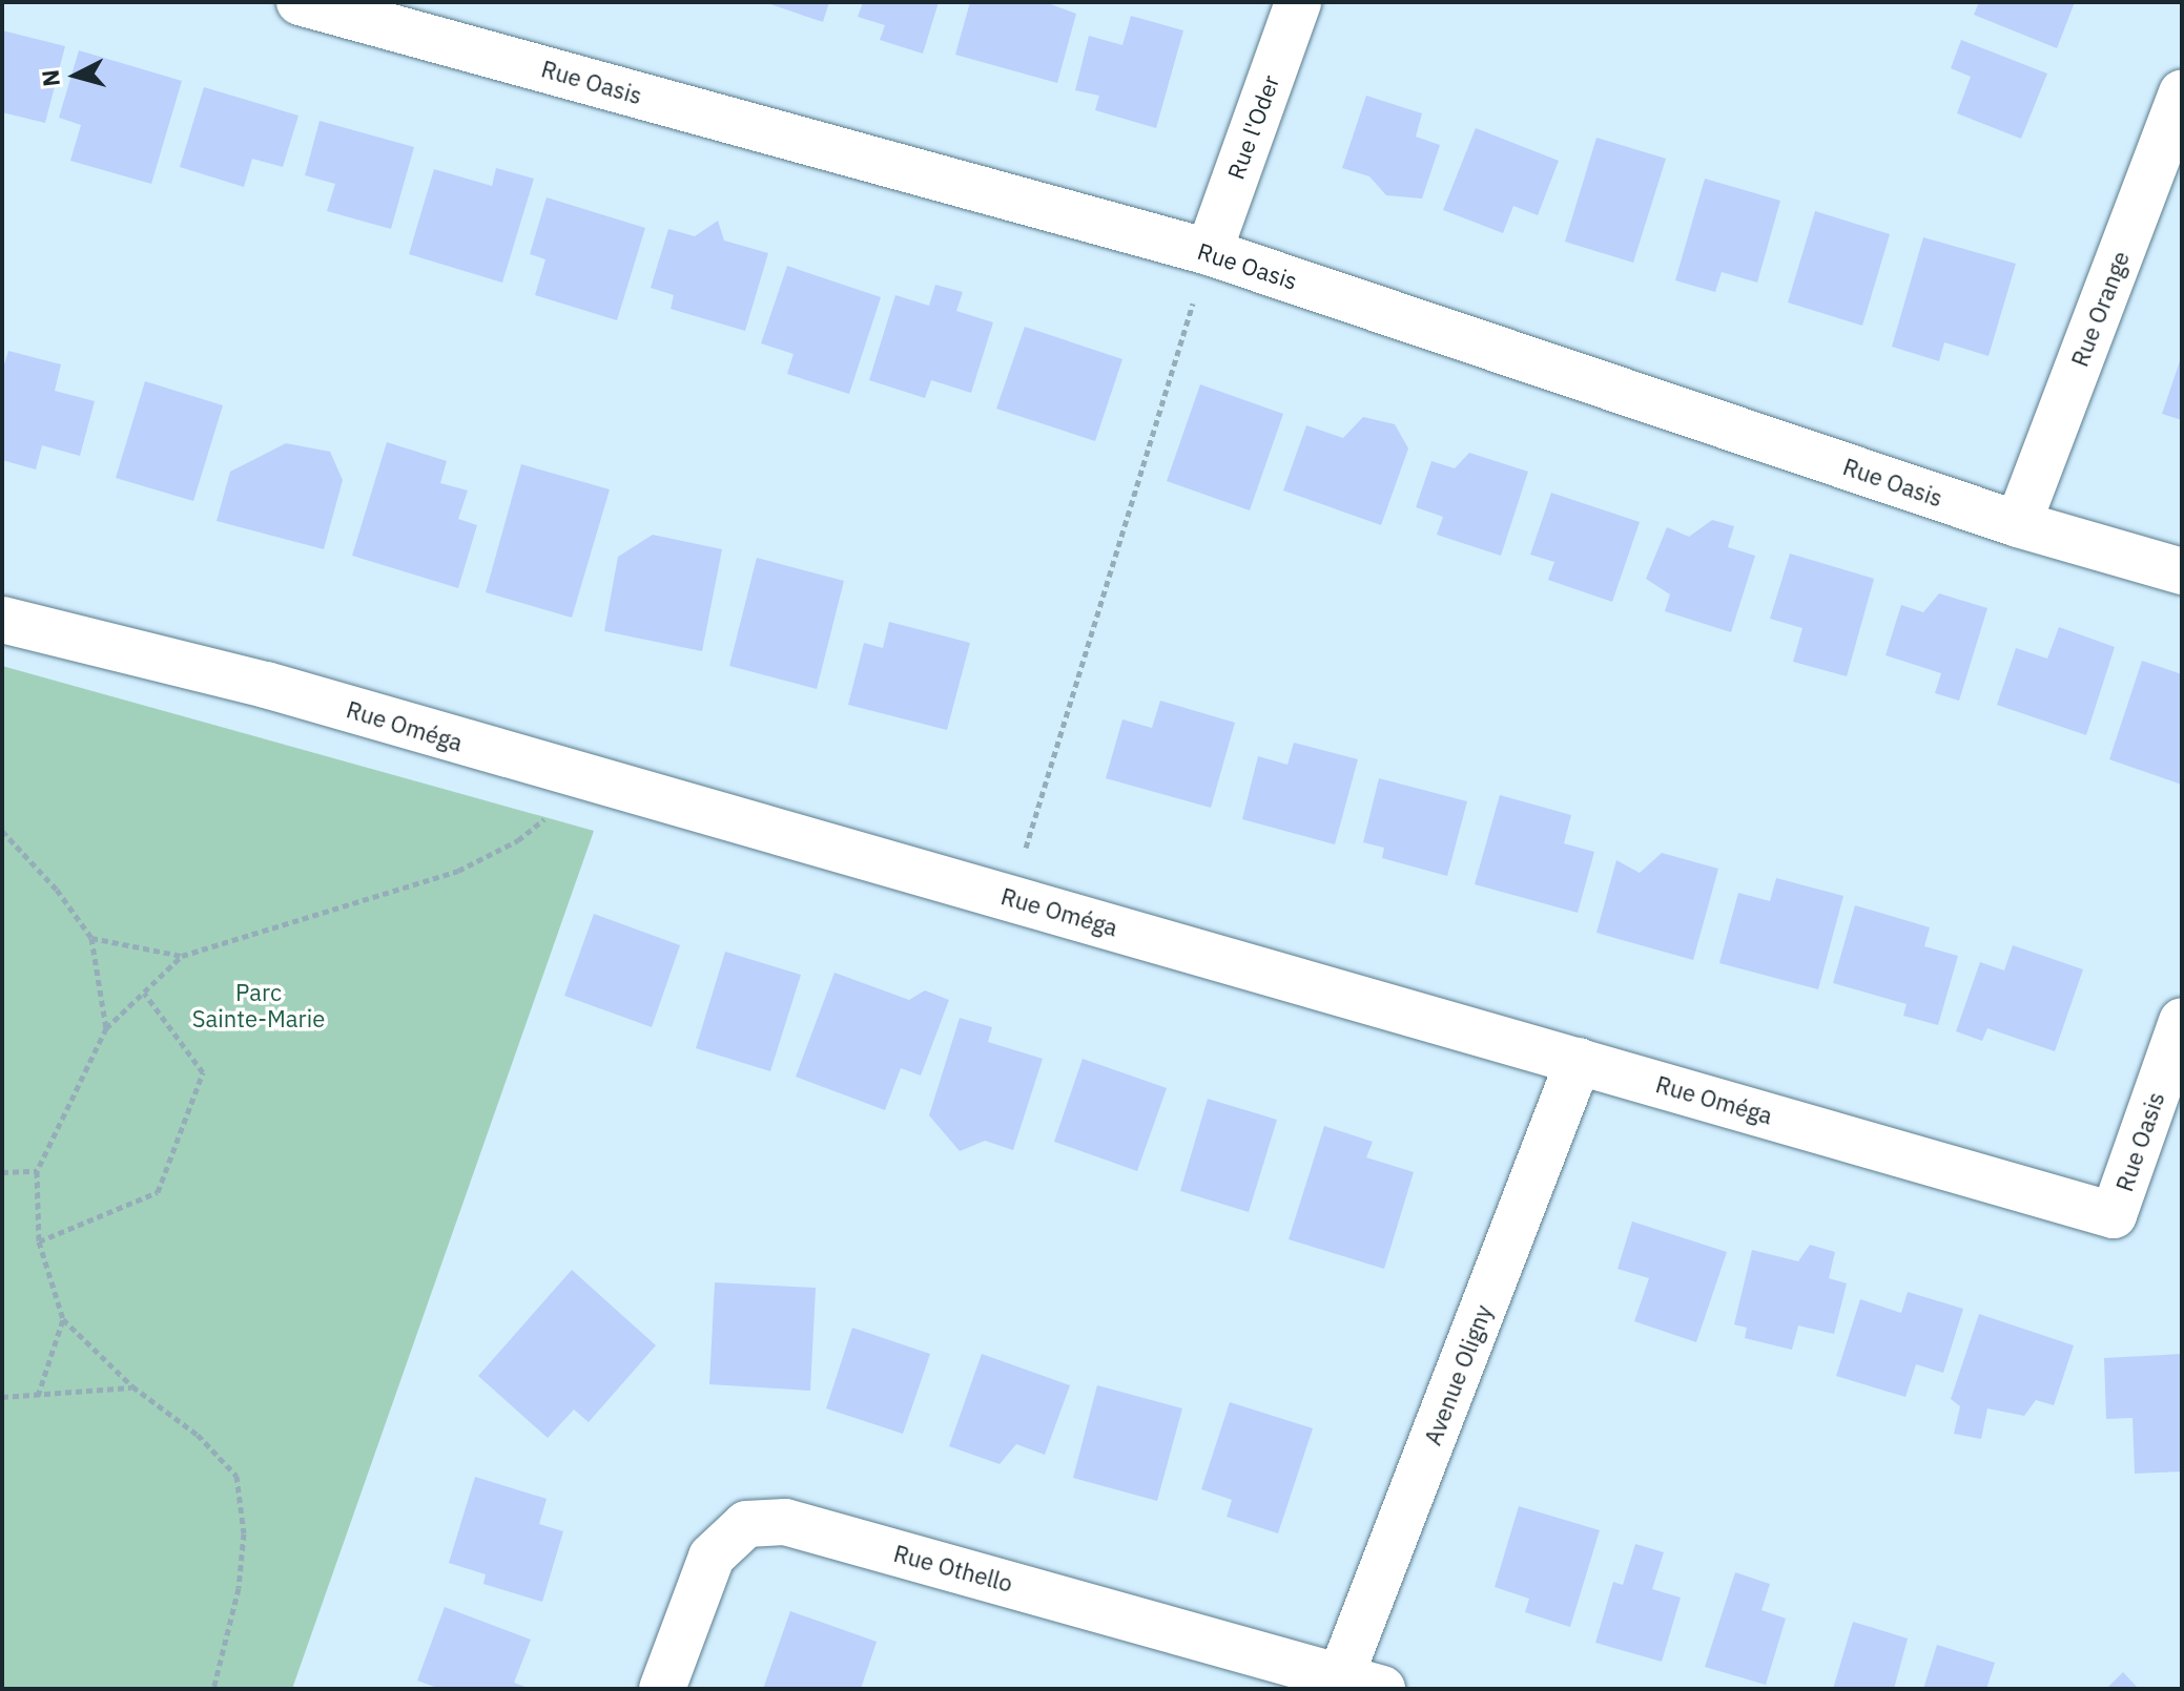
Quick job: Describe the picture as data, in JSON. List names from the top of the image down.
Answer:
{
  "streets": {
    "street": [
      "Rue Oasis",
      "Rue l'Oder",
      "Rue Orange",
      "Rue Oméga",
      "Avenue Oligny",
      "Rue Othello"
    ]
  },
  "crossings": [
    ["Rue Oasis", "Rue l'Oder"],
    ["Rue Oasis", "Rue Orange"],
    ["Rue Oasis", "Rue Oméga"],
    ["Rue Oméga", "Avenue Oligny"],
    ["Avenue Oligny", "Rue Othello"]
  ],
  "parks": ["Parc Sainte-Marie"],
  "north": "left"
}
